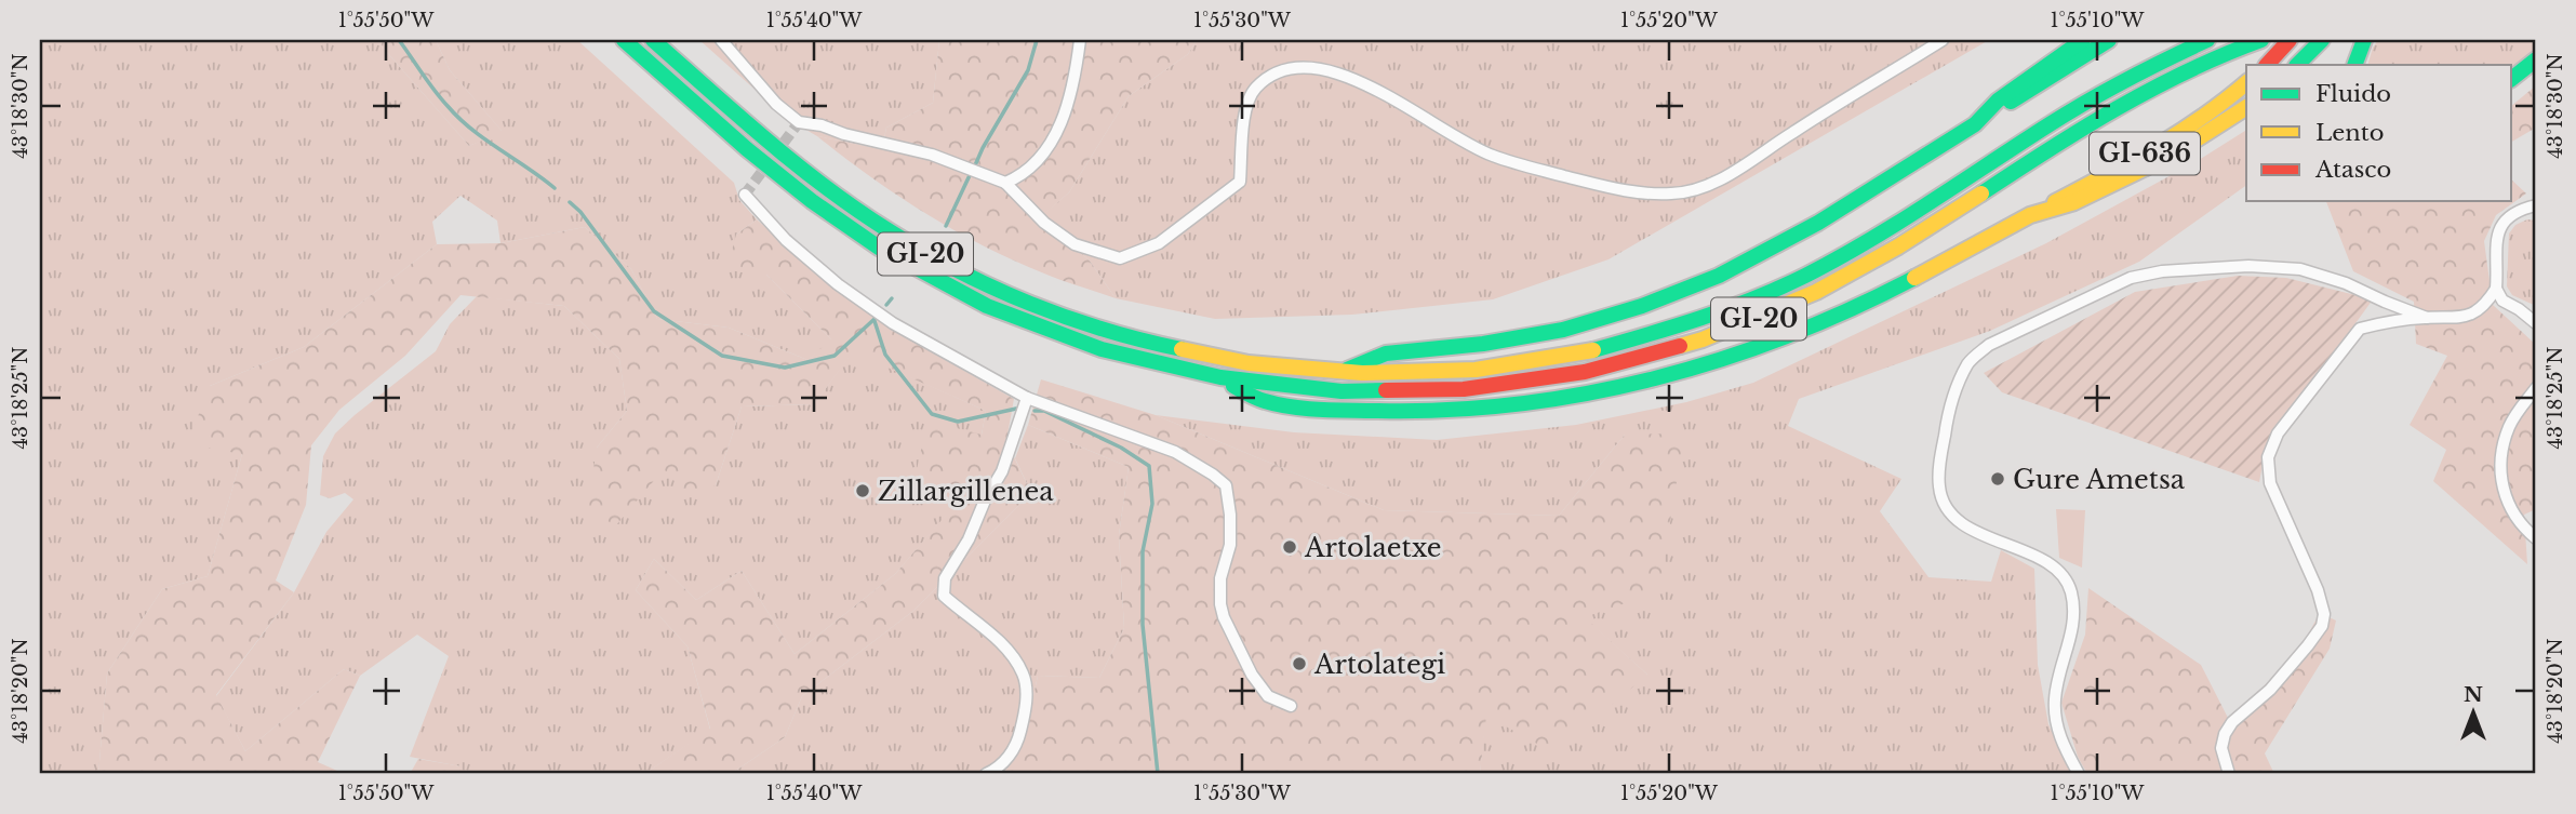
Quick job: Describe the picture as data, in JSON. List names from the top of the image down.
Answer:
{
  "streets": {
    "main road": ["GI-636", "GI-20"]
  },
  "crossings": [
    ["GI-636", "GI-20"]
  ],
  "places": [
    "Gure Ametsa",
    "Zillargillenea",
    "Artolaetxe",
    "Artolategi"
  ],
  "legend": ["Fluido", "Lento", "Atasco"],
  "north": "top",
  "coordinates": [
    "1°55'50\"W",
    "1°55'40\"W",
    "1°55'30\"W",
    "1°55'20\"W",
    "1°55'10\"W",
    "43°18'30\"N",
    "43°18'25\"N",
    "43°18'20\"N"
  ]
}
